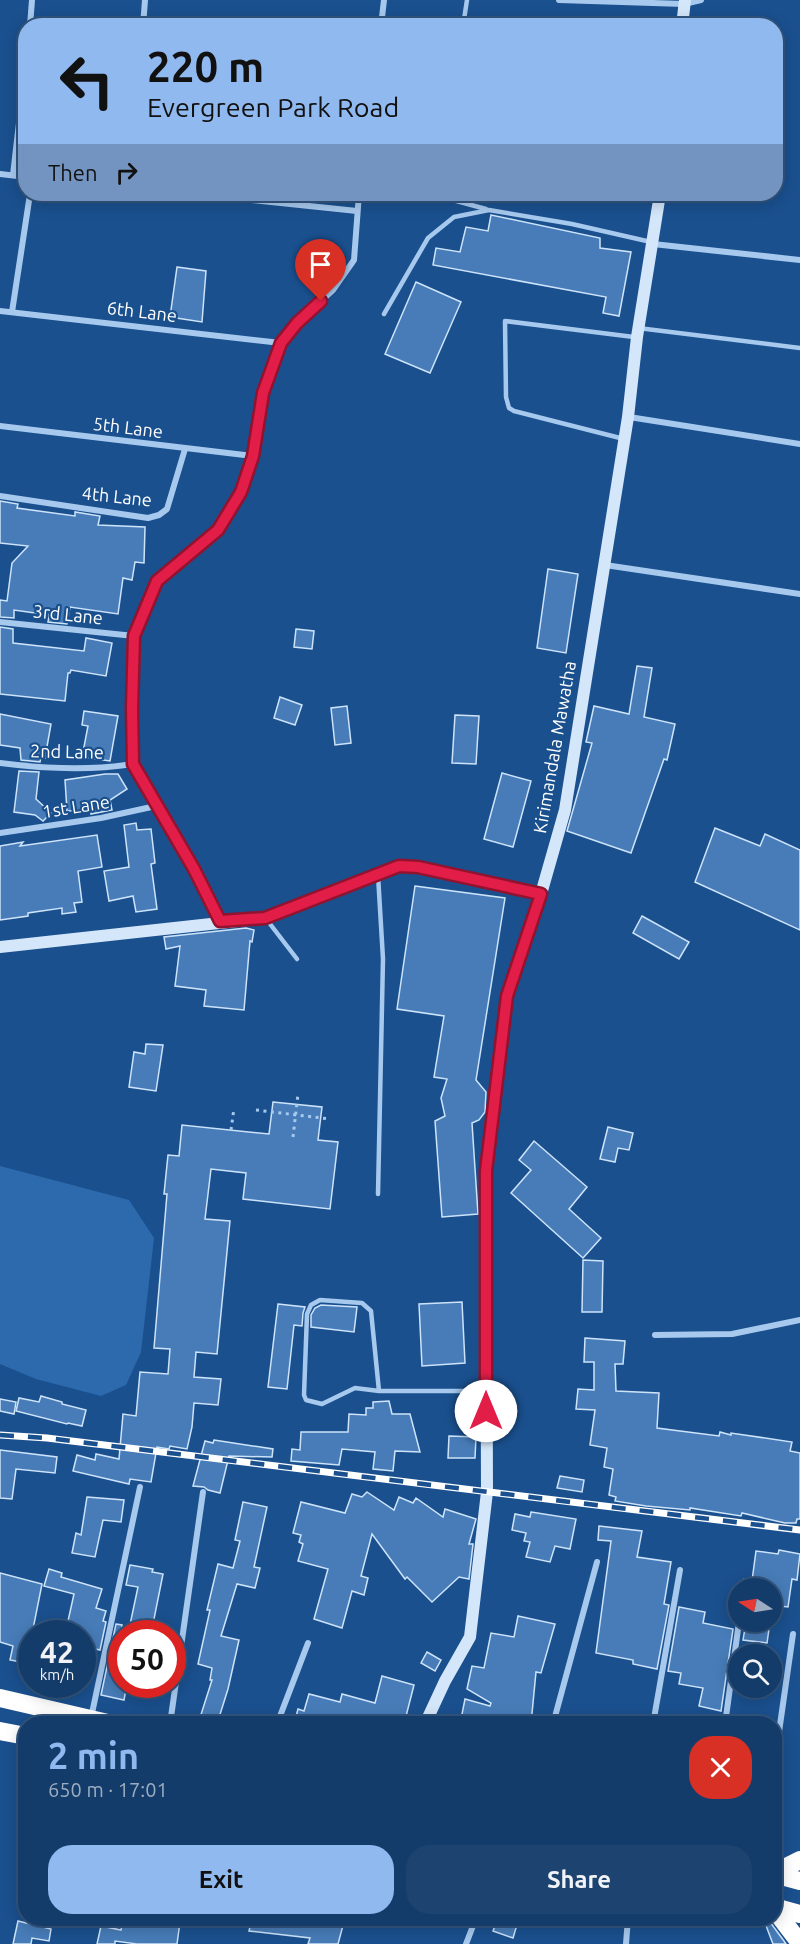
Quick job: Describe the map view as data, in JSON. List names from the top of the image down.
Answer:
{
  "streets": {
    "main road": ["Kirimandala Mawatha"],
    "street": [
      "6th Lane",
      "5th Lane",
      "4th Lane",
      "3rd Lane",
      "2nd Lane",
      "1st Lane"
    ]
  },
  "crossings": [
    ["5th Lane", "4th Lane"]
  ],
  "north": "left",
  "page": {
    "turn": ["220 m", "Evergreen Park Road"],
    "then": "Then",
    "speed": "42 km/h",
    "limit": "50",
    "heading": ["2 min", "650 m · 17:01"],
    "buttons": ["Exit", "Share"]
  }
}
